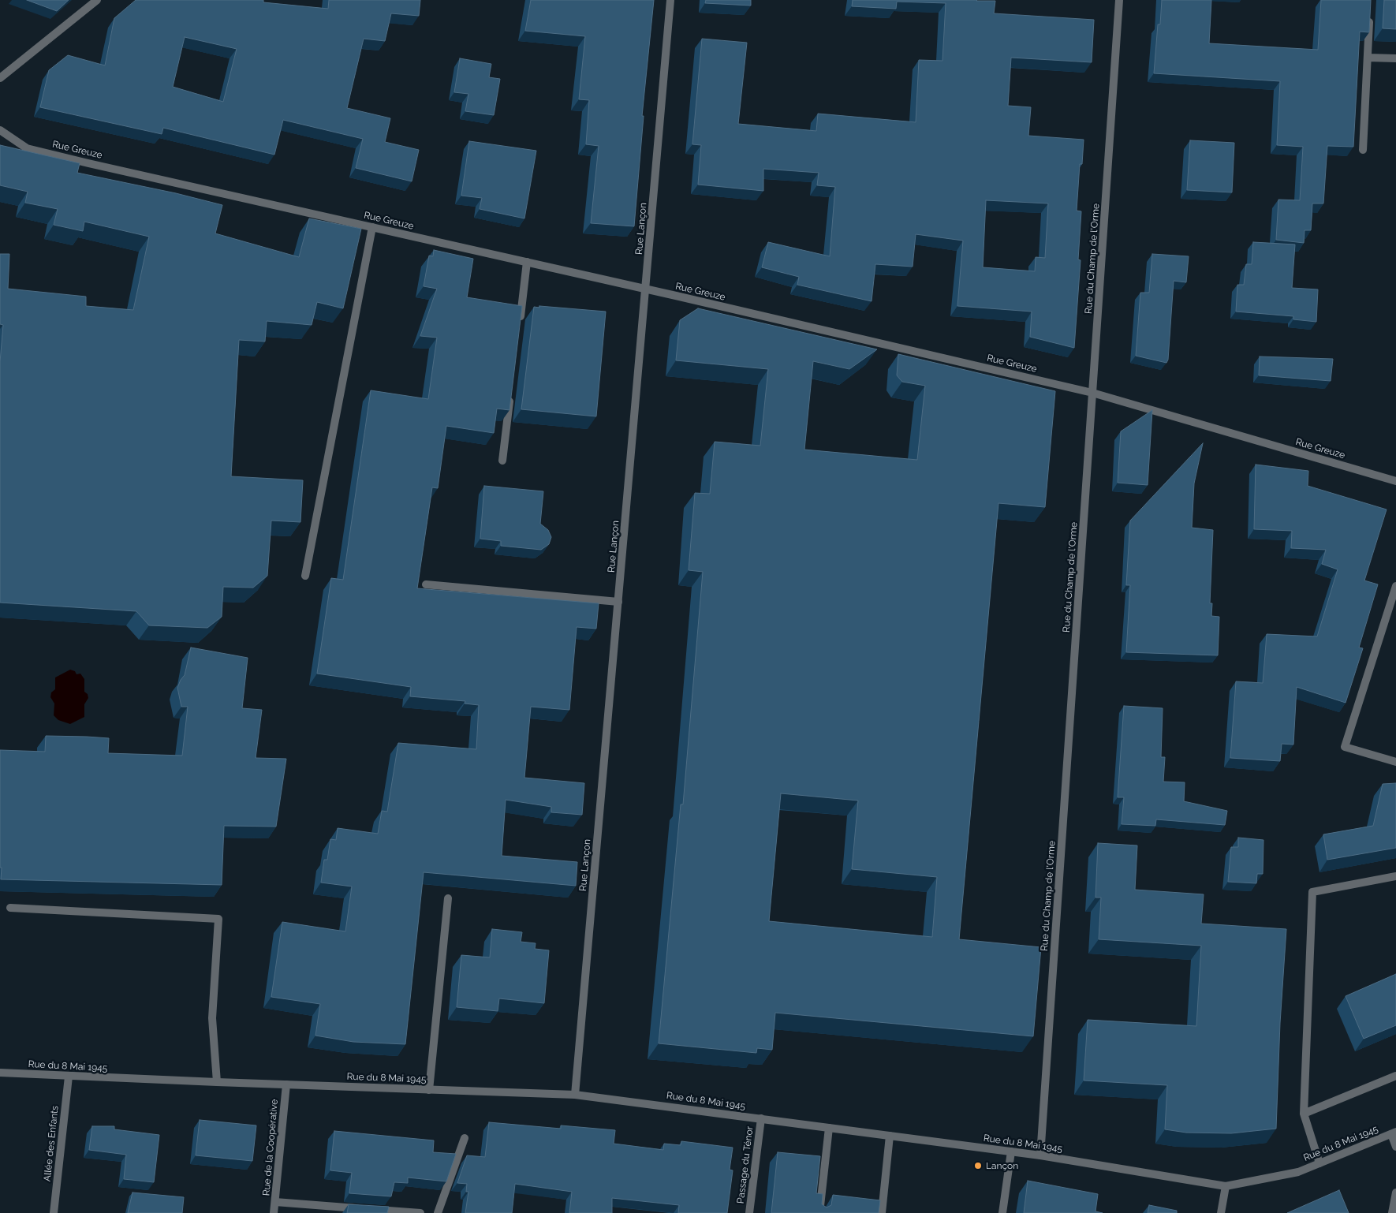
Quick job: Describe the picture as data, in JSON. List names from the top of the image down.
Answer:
{
  "streets": {
    "street": [
      "Rue Greuze",
      "Rue Lançon",
      "Rue du Champ de l'Orme",
      "Rue du 8 Mai 1945",
      "Allée des Enfants",
      "Rue de la Coopérative",
      "Passage du Ténor"
    ]
  },
  "crossings": [
    ["Rue Greuze", "Rue Lançon"],
    ["Rue Greuze", "Rue du Champ de l'Orme"],
    ["Rue Lançon", "Rue du 8 Mai 1945"],
    ["Rue du Champ de l'Orme", "Rue du 8 Mai 1945"],
    ["Rue du 8 Mai 1945", "Allée des Enfants"],
    ["Rue du 8 Mai 1945", "Rue de la Coopérative"],
    ["Rue du 8 Mai 1945", "Passage du Ténor"]
  ],
  "places": ["Lançon"]
}
